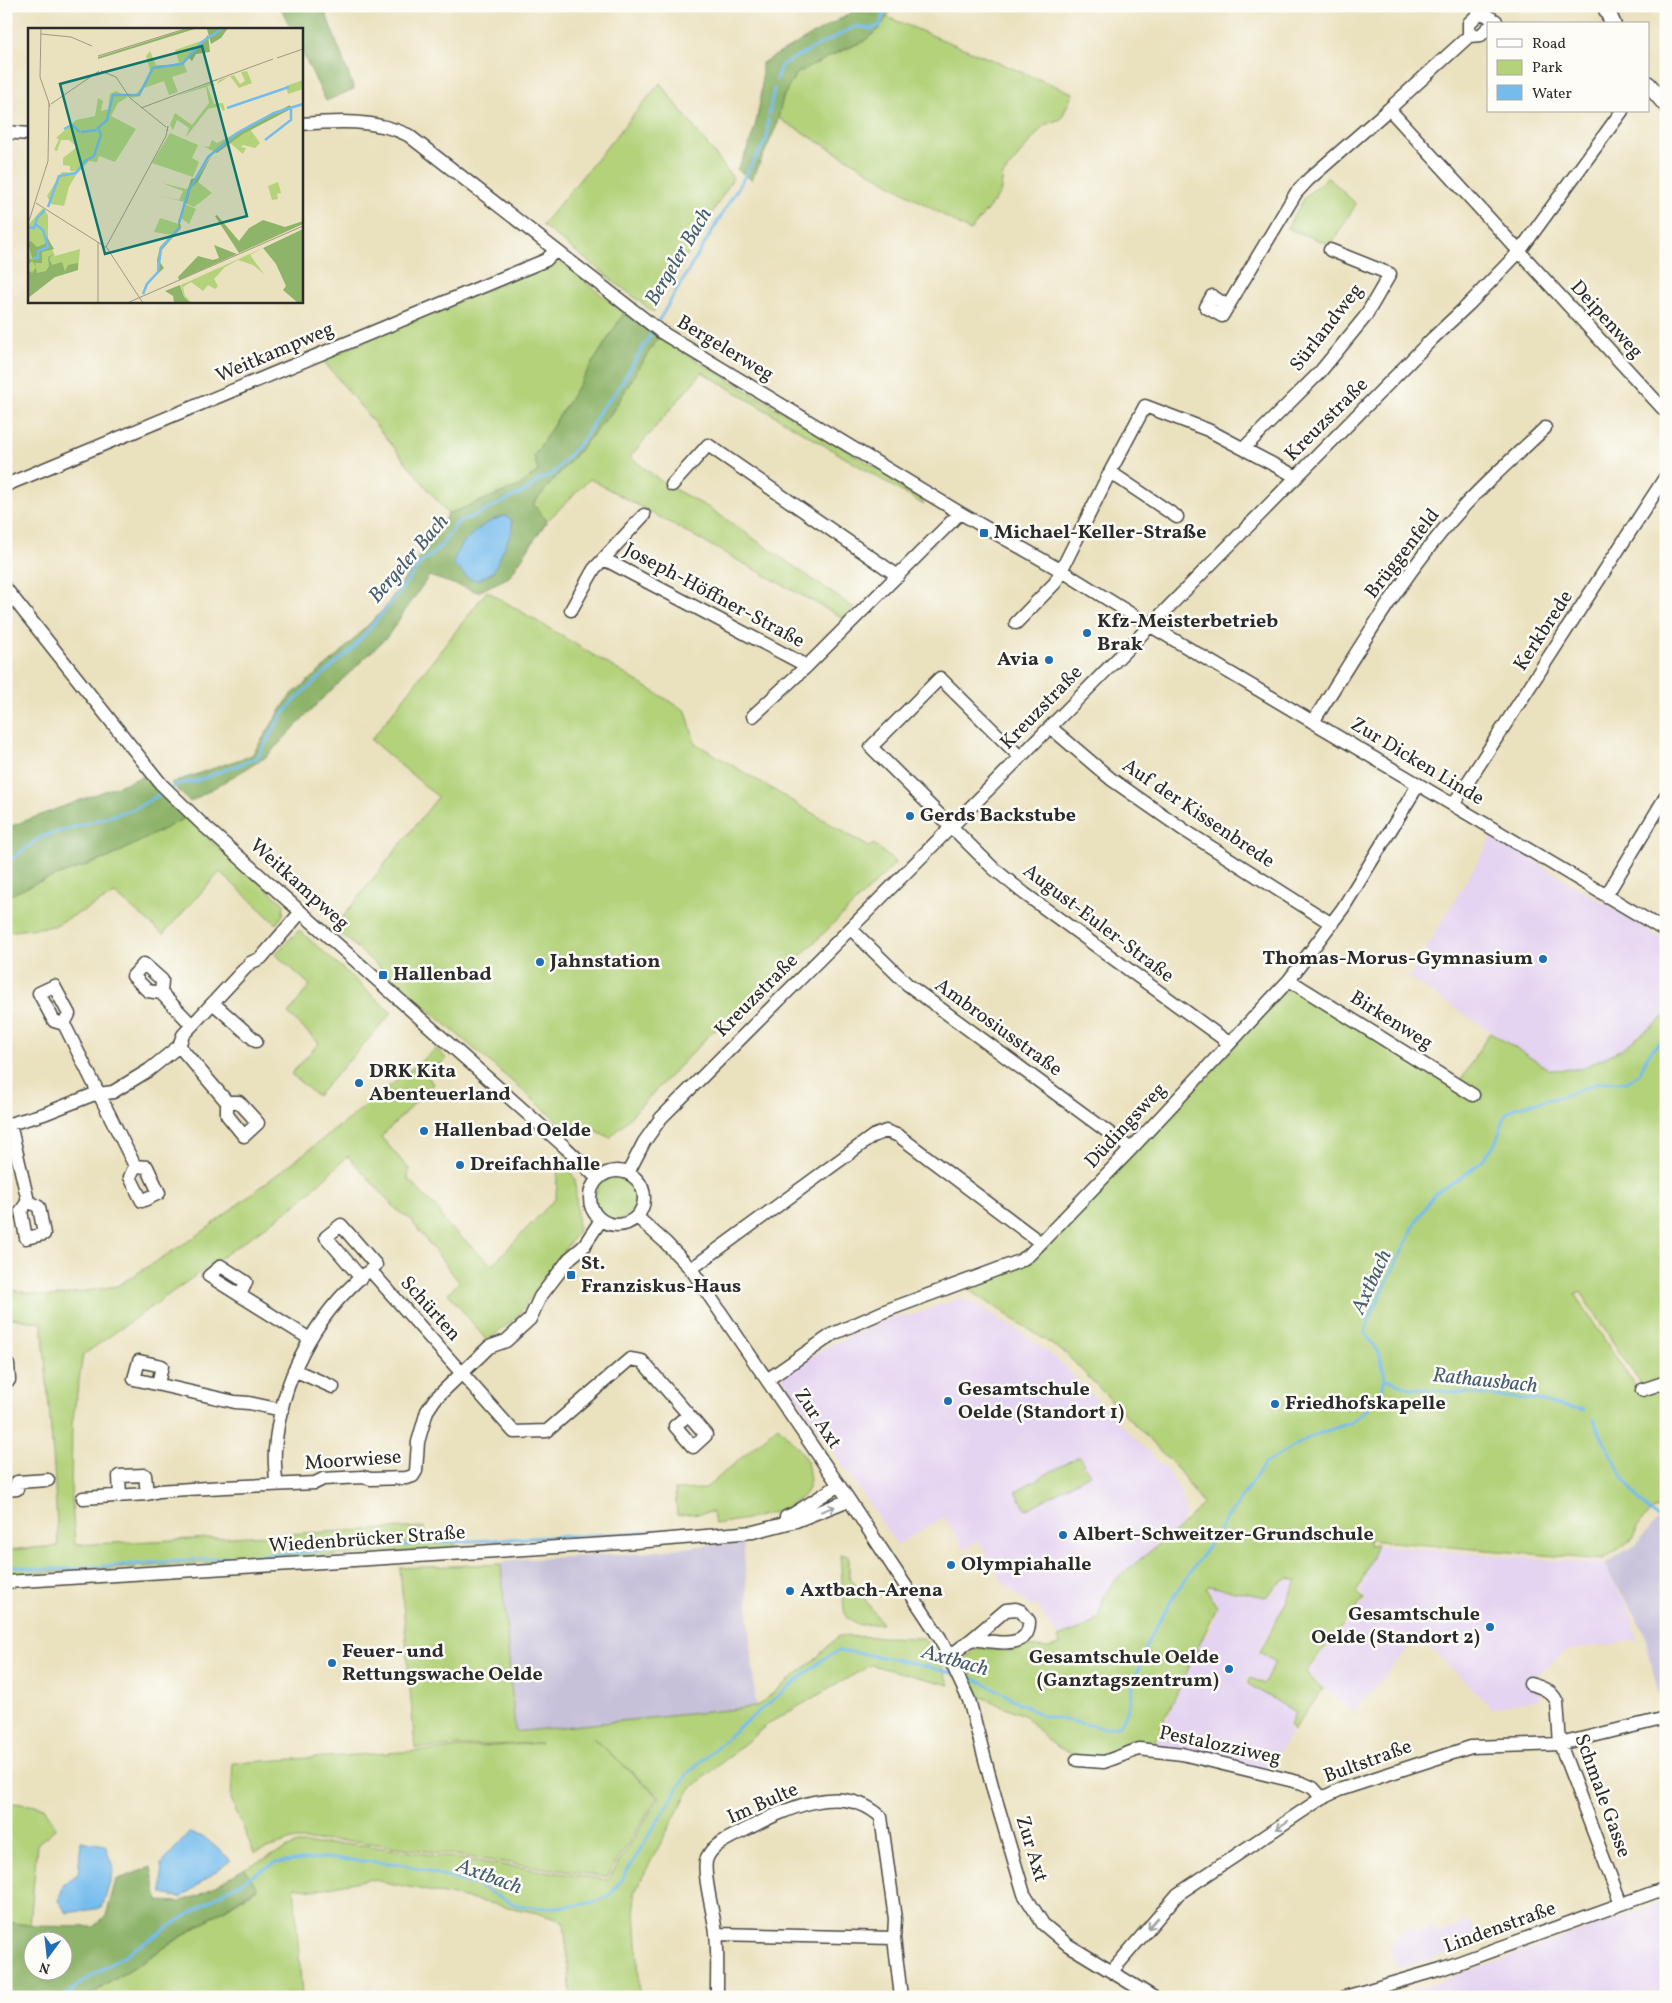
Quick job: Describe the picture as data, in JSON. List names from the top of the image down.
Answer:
{
  "streets": {
    "street": [
      "Deipenweg",
      "Sürlandweg",
      "Bergelerweg",
      "Weitkampweg",
      "Kreuzstraße",
      "Brüggenfeld",
      "Joseph-Höffner-Straße",
      "Kerkbrede",
      "Zur Dicken Linde",
      "Auf der Kissenbrede",
      "August-Euler-Straße",
      "Birkenweg",
      "Ambrosiusstraße",
      "Düdingsweg",
      "Schürten",
      "Zur Axt",
      "Moorwiese",
      "Wiedenbrücker Straße",
      "Pestalozziweg",
      "Bultstraße",
      "Schmale Gasse",
      "Im Bulte",
      "Lindenstraße"
    ]
  },
  "crossings": [
    ["Deipenweg", "Kreuzstraße"],
    ["Bergelerweg", "Weitkampweg"],
    ["Bergelerweg", "Kreuzstraße"],
    ["Bergelerweg", "Zur Dicken Linde"],
    ["Weitkampweg", "Kreuzstraße"],
    ["Weitkampweg", "Zur Axt"],
    ["Weitkampweg", "Moorwiese"],
    ["Kreuzstraße", "Zur Dicken Linde"],
    ["Kreuzstraße", "Auf der Kissenbrede"],
    ["Kreuzstraße", "August-Euler-Straße"],
    ["Kreuzstraße", "Ambrosiusstraße"],
    ["Kreuzstraße", "Zur Axt"],
    ["Kreuzstraße", "Moorwiese"],
    ["Brüggenfeld", "Zur Dicken Linde"],
    ["Kerkbrede", "Zur Dicken Linde"],
    ["Zur Dicken Linde", "Düdingsweg"],
    ["Auf der Kissenbrede", "Düdingsweg"],
    ["August-Euler-Straße", "Düdingsweg"],
    ["Birkenweg", "Düdingsweg"],
    ["Ambrosiusstraße", "Düdingsweg"],
    ["Düdingsweg", "Zur Axt"],
    ["Schürten", "Moorwiese"],
    ["Zur Axt", "Moorwiese"],
    ["Zur Axt", "Wiedenbrücker Straße"],
    ["Zur Axt", "Bultstraße"],
    ["Pestalozziweg", "Bultstraße"],
    ["Bultstraße", "Schmale Gasse"],
    ["Schmale Gasse", "Lindenstraße"]
  ],
  "one_way": ["Bultstraße"],
  "water": ["Bergeler Bach", "Axtbach", "Rathausbach"],
  "places": {
    "transit": ["Michael-Keller-Straße", "Hallenbad", "St. Franziskus-Haus"],
    "other": [
      "Kfz-Meisterbetrieb Brak",
      "Avia",
      "Gerds Backstube",
      "Thomas-Morus-Gymnasium",
      "Jahnstation",
      "DRK Kita Abenteuerland",
      "Hallenbad Oelde",
      "Dreifachhalle",
      "Gesamtschule Oelde (Standort 1)",
      "Friedhofskapelle",
      "Albert-Schweitzer-Grundschule",
      "Olympiahalle",
      "Axtbach-Arena",
      "Gesamtschule Oelde (Standort 2)",
      "Feuer- und Rettungswache Oelde",
      "Gesamtschule Oelde (Ganztagszentrum)"
    ]
  },
  "legend": ["Road", "Park", "Water"],
  "north": "bottom"
}
